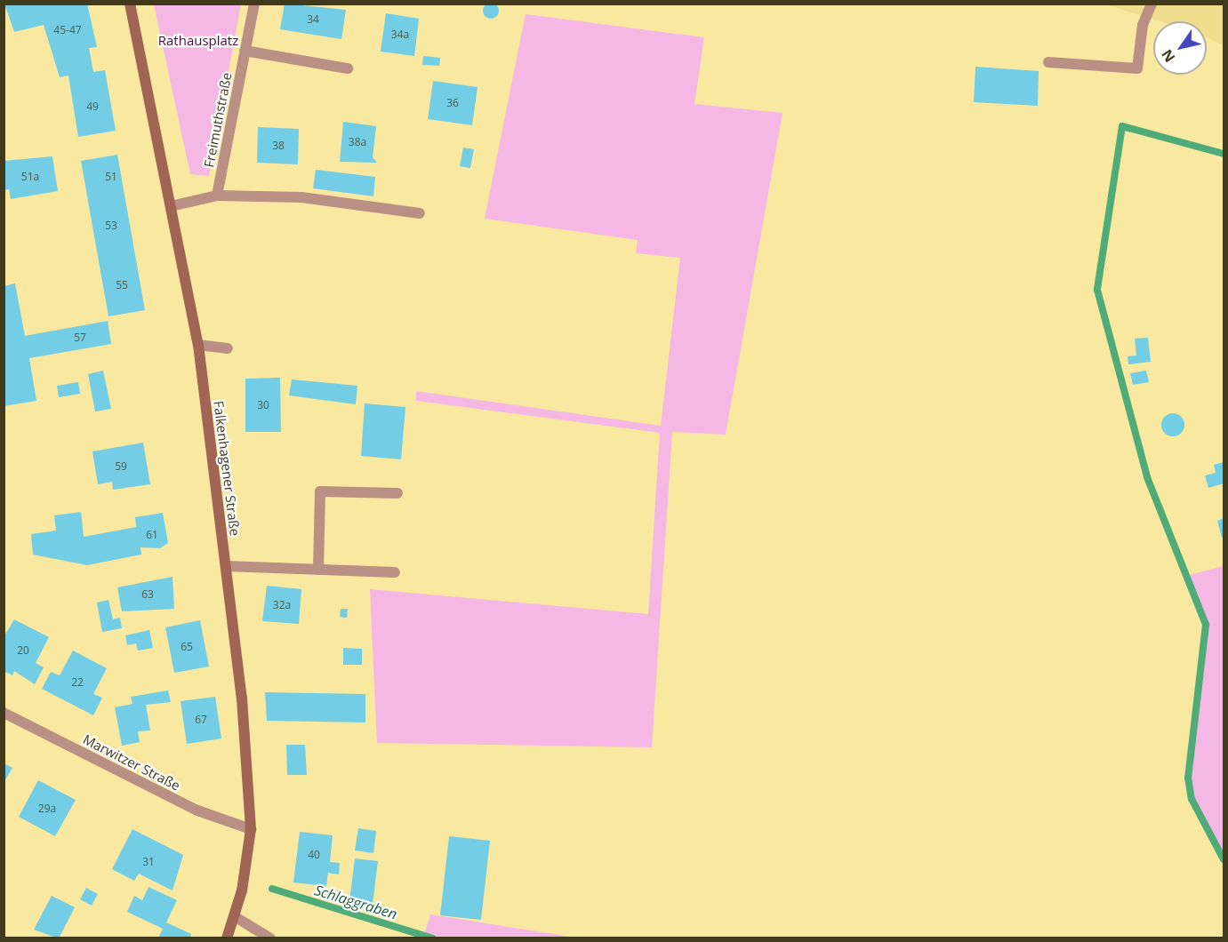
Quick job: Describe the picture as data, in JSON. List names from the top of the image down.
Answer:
{
  "streets": {
    "main road": ["Falkenhagener Straße"],
    "street": ["Freimuthstraße", "Marwitzer Straße"]
  },
  "crossings": [
    ["Falkenhagener Straße", "Marwitzer Straße"]
  ],
  "water": ["Schlaggraben"],
  "parks": ["Rathausplatz"],
  "house_numbers": [
    "34",
    "45-47",
    "34a",
    "36",
    "49",
    "38a",
    "38",
    "51a",
    "51",
    "53",
    "55",
    "57",
    "30",
    "59",
    "61",
    "63",
    "32a",
    "65",
    "20",
    "22",
    "67",
    "29a",
    "40",
    "31"
  ],
  "north": "bottom left"
}
